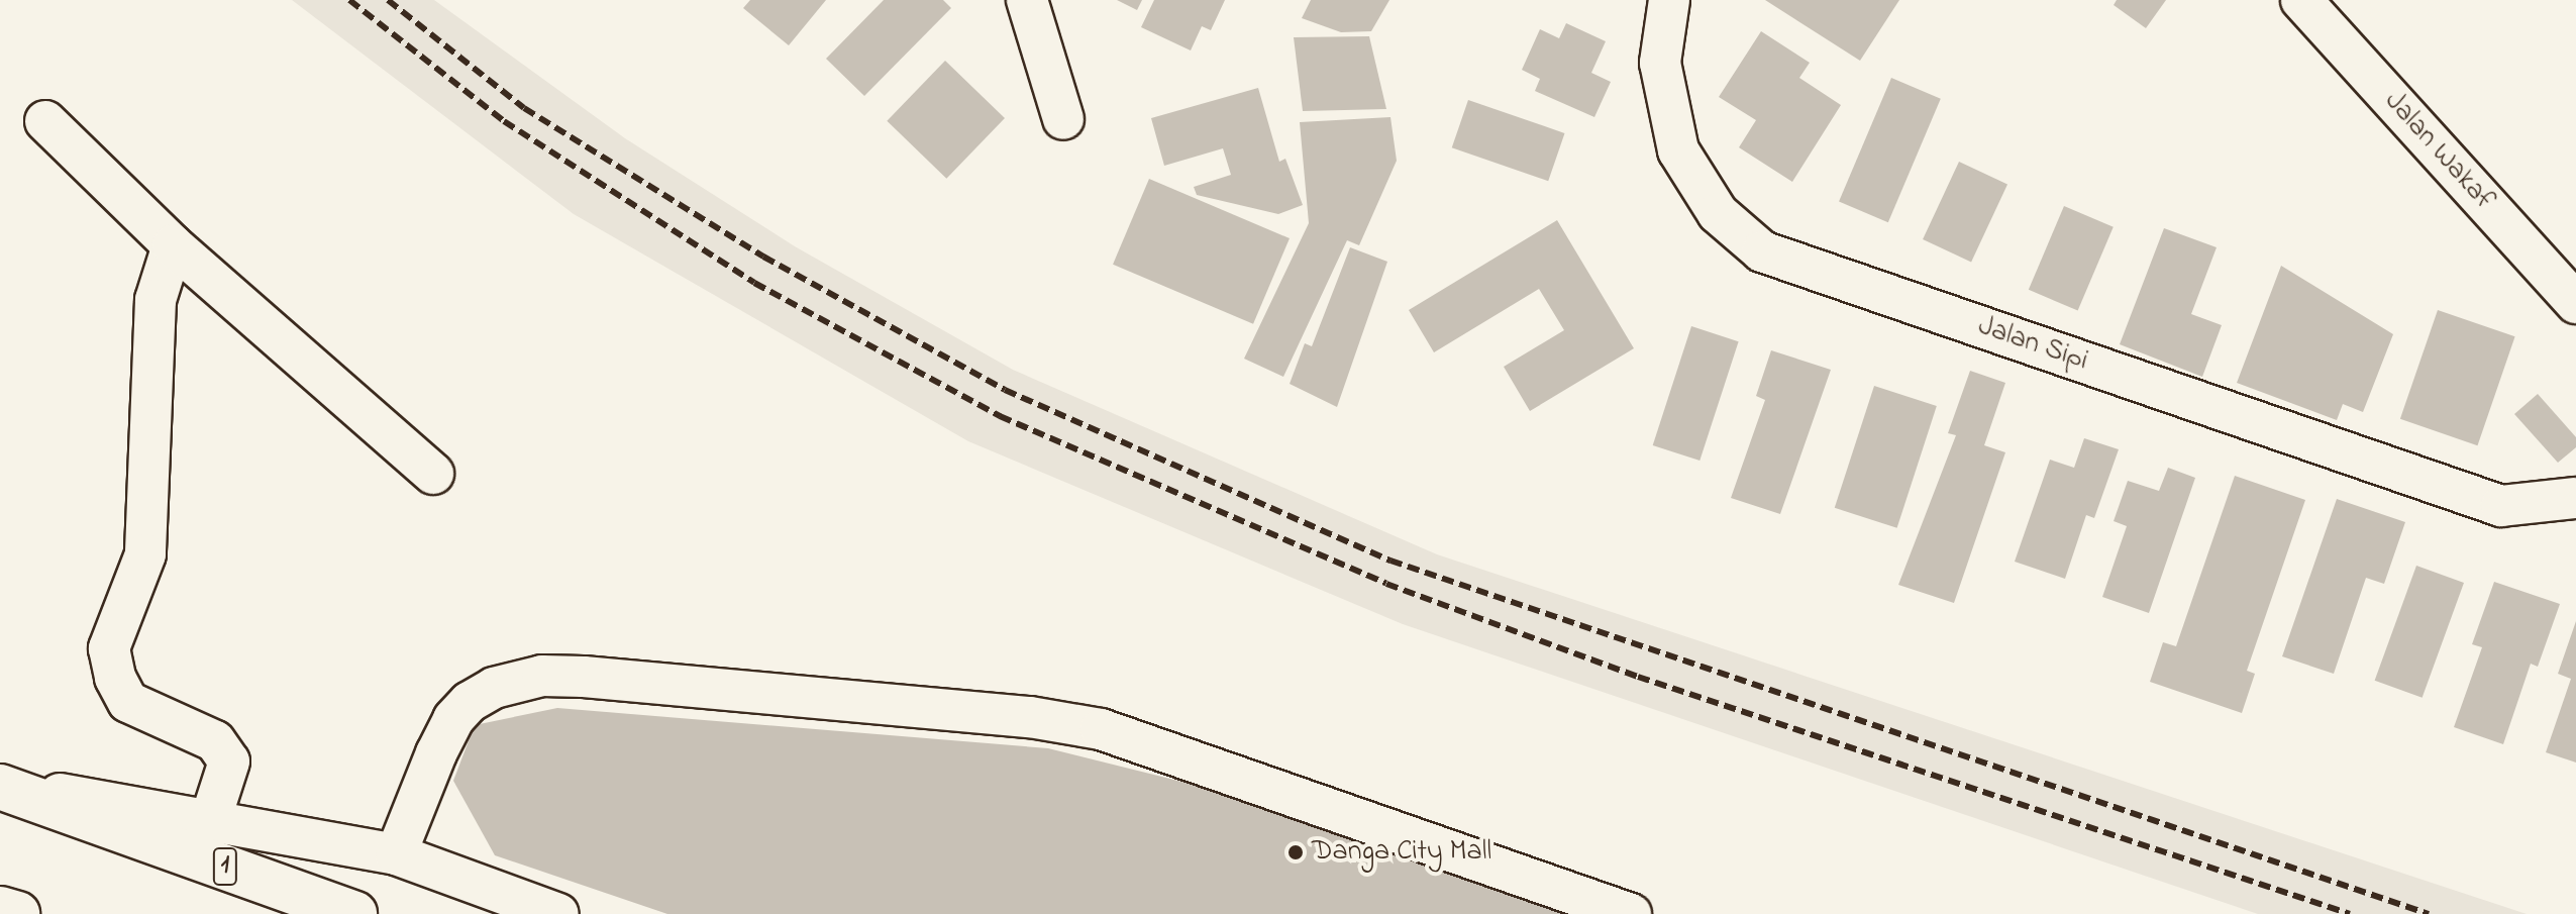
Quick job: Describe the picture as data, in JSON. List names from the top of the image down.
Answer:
{
  "streets": {
    "highway": ["1"],
    "street": ["Jalan Wakaf", "Jalan Sipi"]
  },
  "places": ["Danga City Mall"]
}
